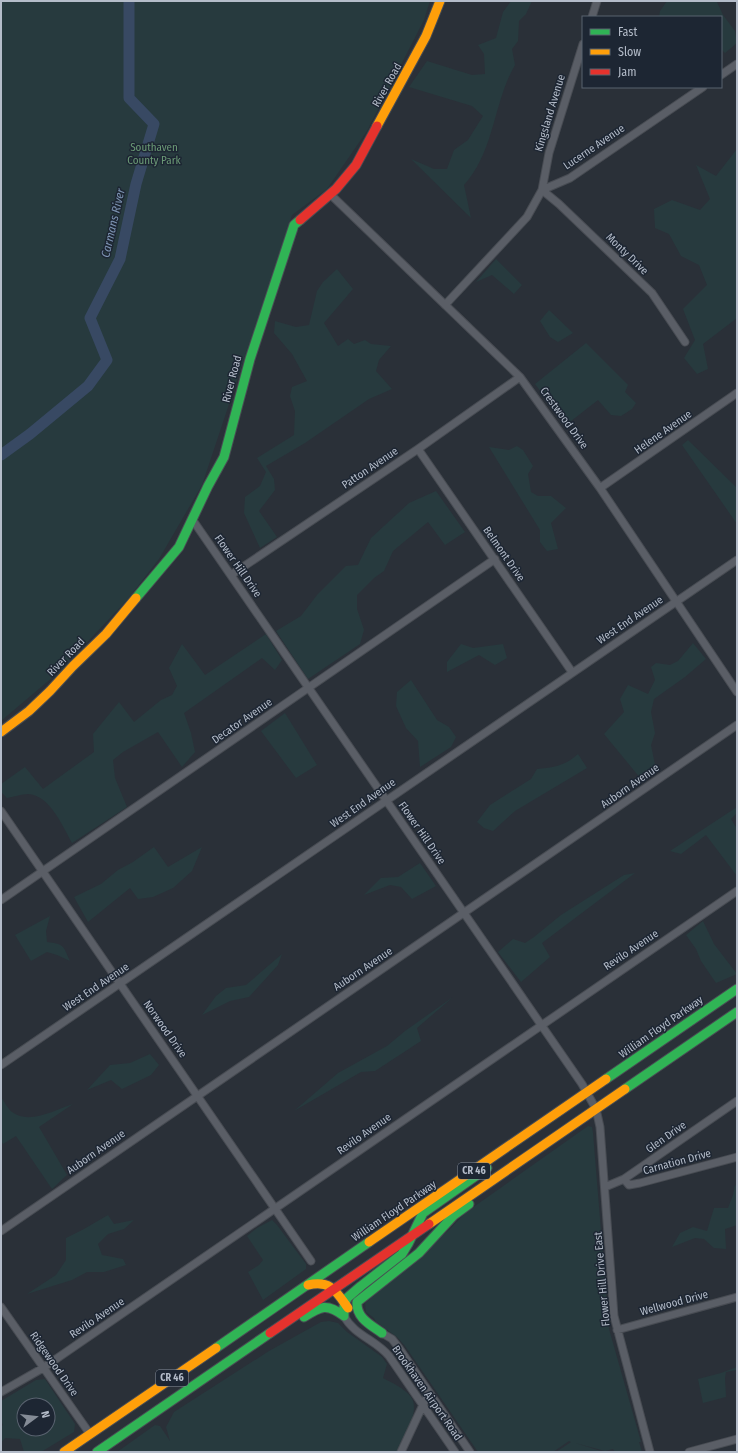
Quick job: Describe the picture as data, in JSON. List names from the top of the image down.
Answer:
{
  "streets": {
    "main road": ["River Road", "William Floyd Parkway", "CR 46"],
    "street": [
      "Kingsland Avenue",
      "Lucerne Avenue",
      "Monty Drive",
      "Crestwood Drive",
      "Helene Avenue",
      "Patton Avenue",
      "Belmont Drive",
      "Flower Hill Drive",
      "West End Avenue",
      "Decator Avenue",
      "Auborn Avenue",
      "Revilo Avenue",
      "Norwood Drive",
      "Glen Drive",
      "Carnation Drive",
      "Flower Hill Drive East",
      "Wellwood Drive",
      "Ridgewood Drive",
      "Brookhaven Airport Road"
    ]
  },
  "crossings": [
    ["River Road", "Crestwood Drive"],
    ["River Road", "Flower Hill Drive"],
    ["Kingsland Avenue", "Lucerne Avenue"],
    ["Kingsland Avenue", "Monty Drive"],
    ["Lucerne Avenue", "Monty Drive"],
    ["Crestwood Drive", "Helene Avenue"],
    ["Crestwood Drive", "Patton Avenue"],
    ["Crestwood Drive", "West End Avenue"],
    ["Patton Avenue", "Belmont Drive"],
    ["Patton Avenue", "Flower Hill Drive"],
    ["Belmont Drive", "West End Avenue"],
    ["Belmont Drive", "Decator Avenue"],
    ["Flower Hill Drive", "West End Avenue"],
    ["Flower Hill Drive", "Decator Avenue"],
    ["Flower Hill Drive", "Auborn Avenue"],
    ["Flower Hill Drive", "Revilo Avenue"],
    ["Flower Hill Drive", "William Floyd Parkway"],
    ["Flower Hill Drive", "Flower Hill Drive East"],
    ["West End Avenue", "Norwood Drive"],
    ["Decator Avenue", "Norwood Drive"],
    ["Auborn Avenue", "Norwood Drive"],
    ["Revilo Avenue", "Norwood Drive"],
    ["Revilo Avenue", "Ridgewood Drive"],
    ["William Floyd Parkway", "Flower Hill Drive East"],
    ["William Floyd Parkway", "Ridgewood Drive"],
    ["Glen Drive", "Carnation Drive"],
    ["Glen Drive", "Flower Hill Drive East"],
    ["Flower Hill Drive East", "Wellwood Drive"]
  ],
  "water": ["Carmans River"],
  "parks": ["Southaven County Park"],
  "legend": ["Fast", "Slow", "Jam"],
  "north": "right"
}
